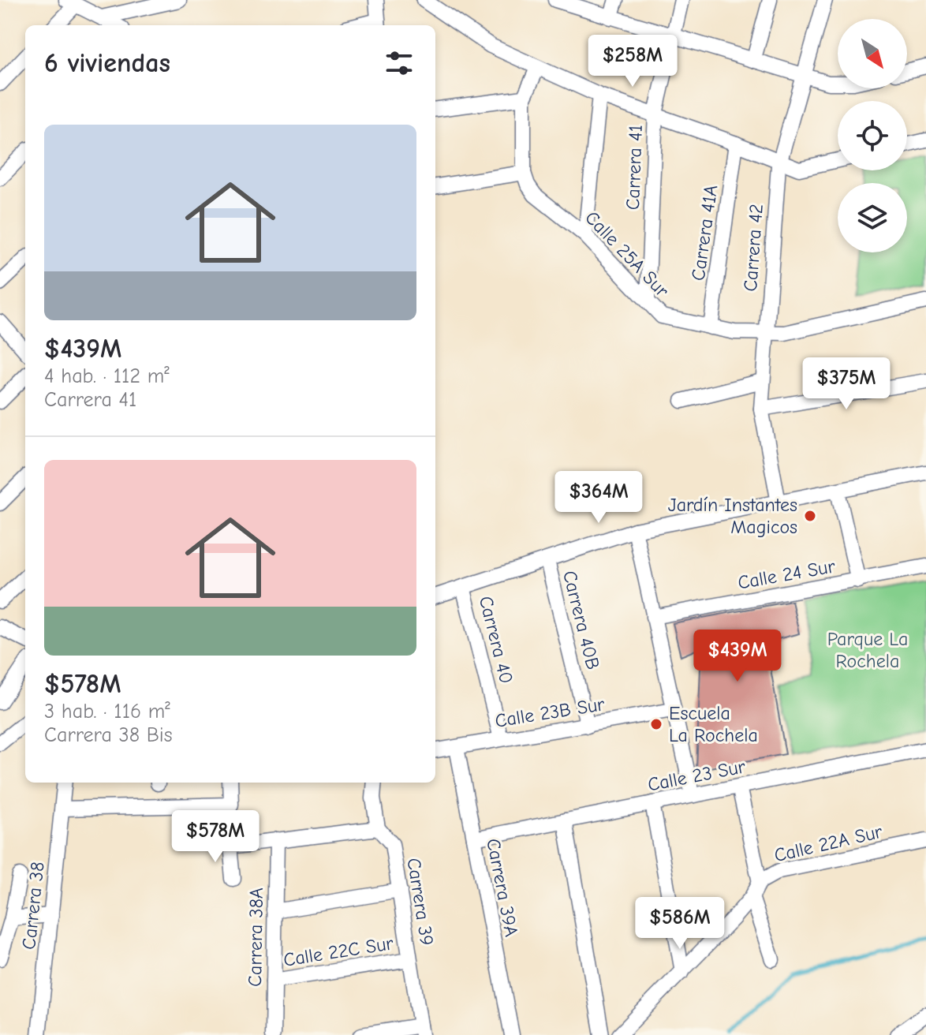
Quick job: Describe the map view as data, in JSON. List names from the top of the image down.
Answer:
{
  "streets": {
    "street": [
      "Carrera 41",
      "Carrera 41A",
      "Carrera 42",
      "Calle 25A Sur",
      "Calle 24 Sur",
      "Carrera 40B",
      "Carrera 40",
      "Calle 23B Sur",
      "Calle 23 Sur",
      "Calle 22A Sur",
      "Carrera 39A",
      "Carrera 39",
      "Carrera 38",
      "Carrera 38A",
      "Calle 22C Sur"
    ]
  },
  "crossings": [
    ["Carrera 41", "Calle 25A Sur"],
    ["Carrera 41A", "Calle 25A Sur"],
    ["Carrera 42", "Calle 25A Sur"],
    ["Carrera 40B", "Calle 23B Sur"],
    ["Carrera 40", "Calle 23B Sur"],
    ["Calle 23B Sur", "Carrera 39A"],
    ["Calle 23 Sur", "Carrera 39A"],
    ["Carrera 39", "Calle 22C Sur"],
    ["Carrera 38A", "Calle 22C Sur"]
  ],
  "parks": ["Parque La Rochela"],
  "places": ["Jardín Instantes Magicos", "Escuela La Rochela"],
  "north": "bottom right",
  "page": {
    "heading": "6 viviendas",
    "price": [
      "$258M",
      "$375M",
      "$364M",
      "$439M",
      "$578M",
      "$586M"
    ],
    "list": [
      {
        "name": "$439M",
        "note": "4 hab. · 112 m² · Carrera 41"
      },
      {
        "name": "$578M",
        "note": "3 hab. · 116 m² · Carrera 38 Bis"
      }
    ]
  }
}
